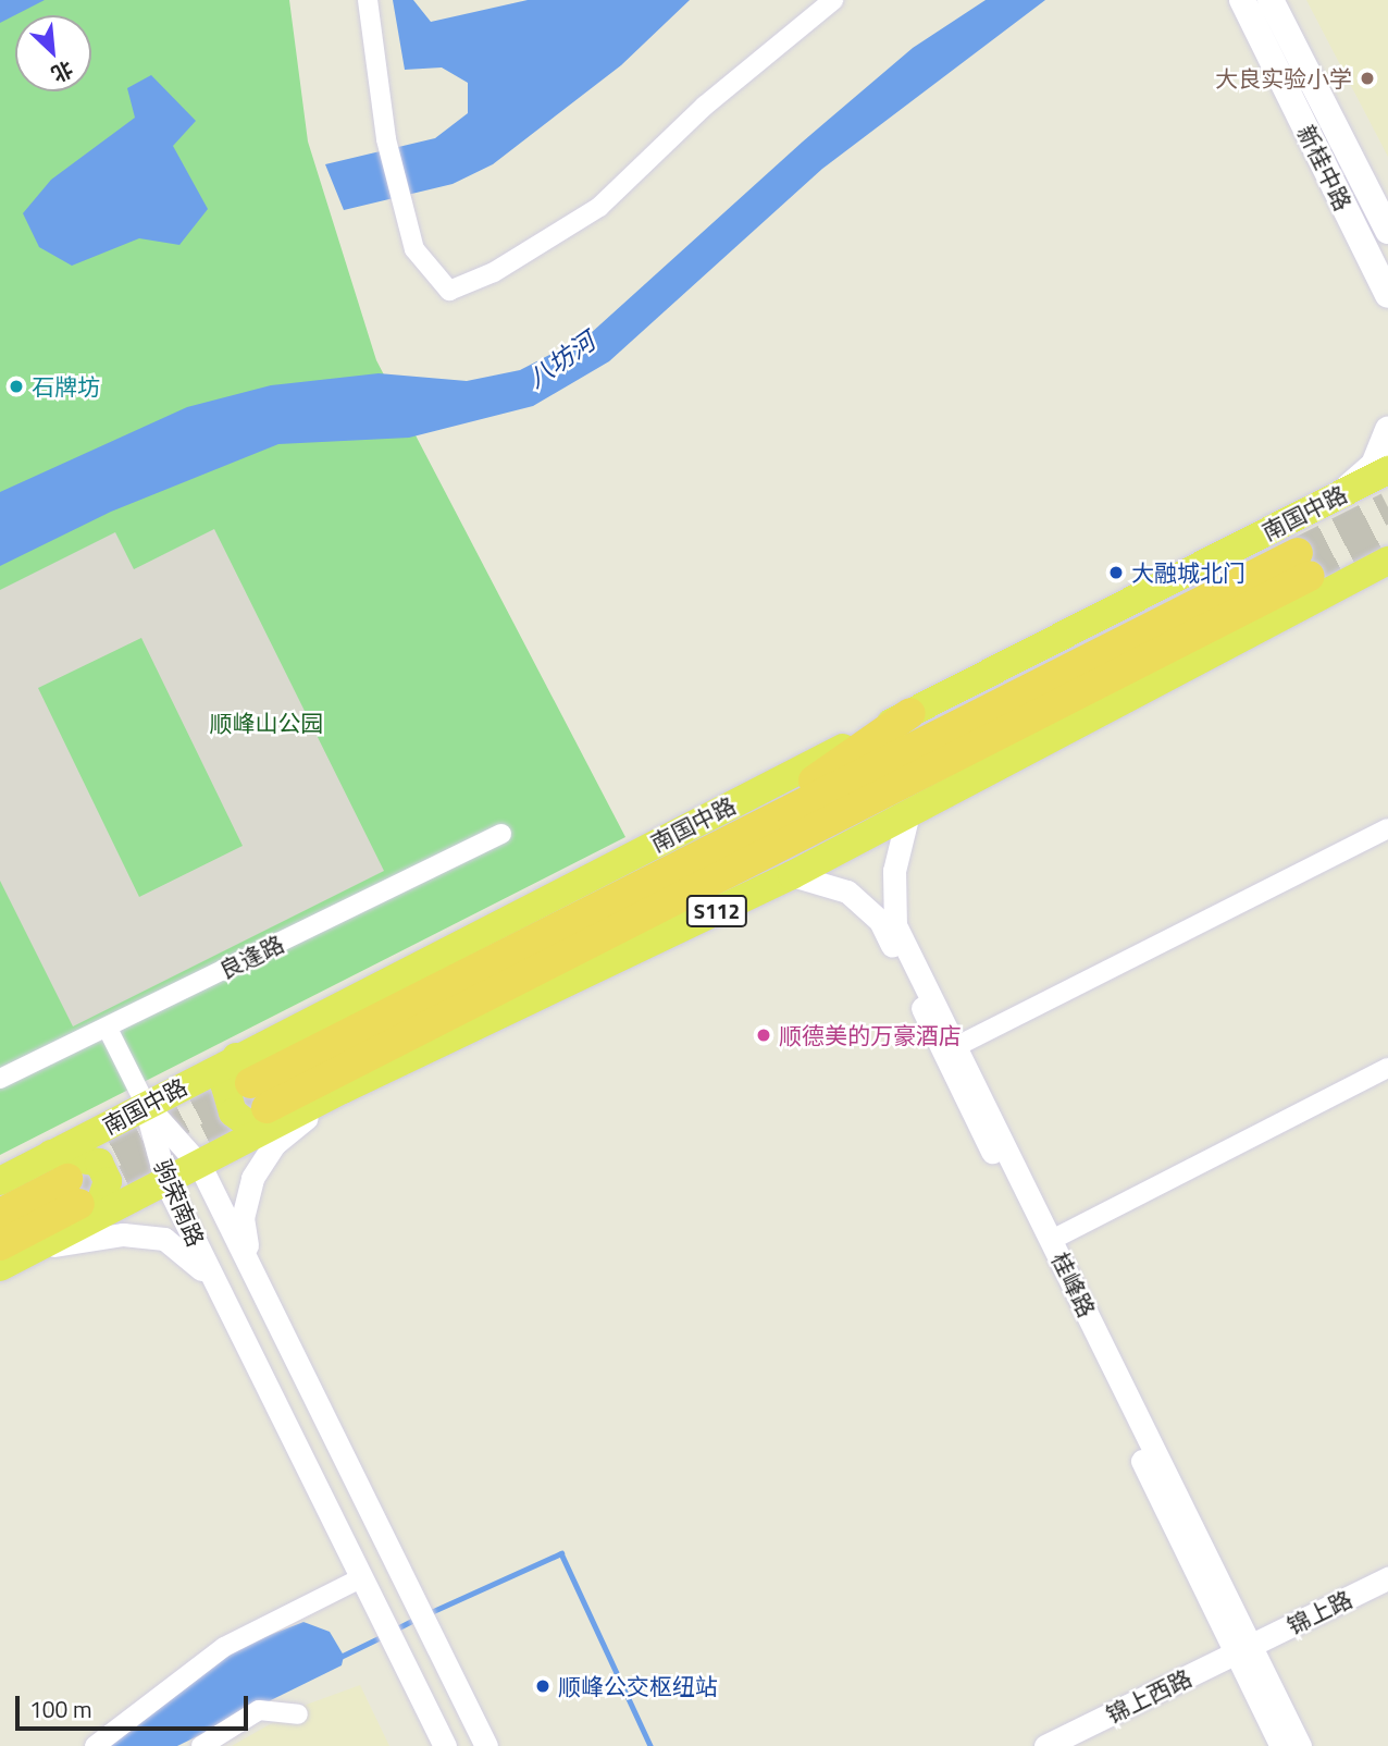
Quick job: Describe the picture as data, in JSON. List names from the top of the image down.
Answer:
{
  "streets": {
    "highway": ["南国中路", "S112"],
    "main road": ["新桂中路"],
    "street": [
      "良逢路",
      "驹荣南路",
      "桂峰路",
      "锦上路",
      "锦上西路"
    ]
  },
  "crossings": [
    ["南国中路", "S112"],
    ["南国中路", "驹荣南路"],
    ["南国中路", "桂峰路"],
    ["桂峰路", "锦上路"],
    ["桂峰路", "锦上西路"],
    ["锦上路", "锦上西路"]
  ],
  "water": ["八坊河"],
  "parks": ["顺峰山公园"],
  "places": [
    "大良实验小学",
    "石牌坊",
    "大融城北门",
    "顺德美的万豪酒店",
    "顺峰公交枢纽站"
  ],
  "scale_bar": "100 m",
  "north": "bottom right"
}
